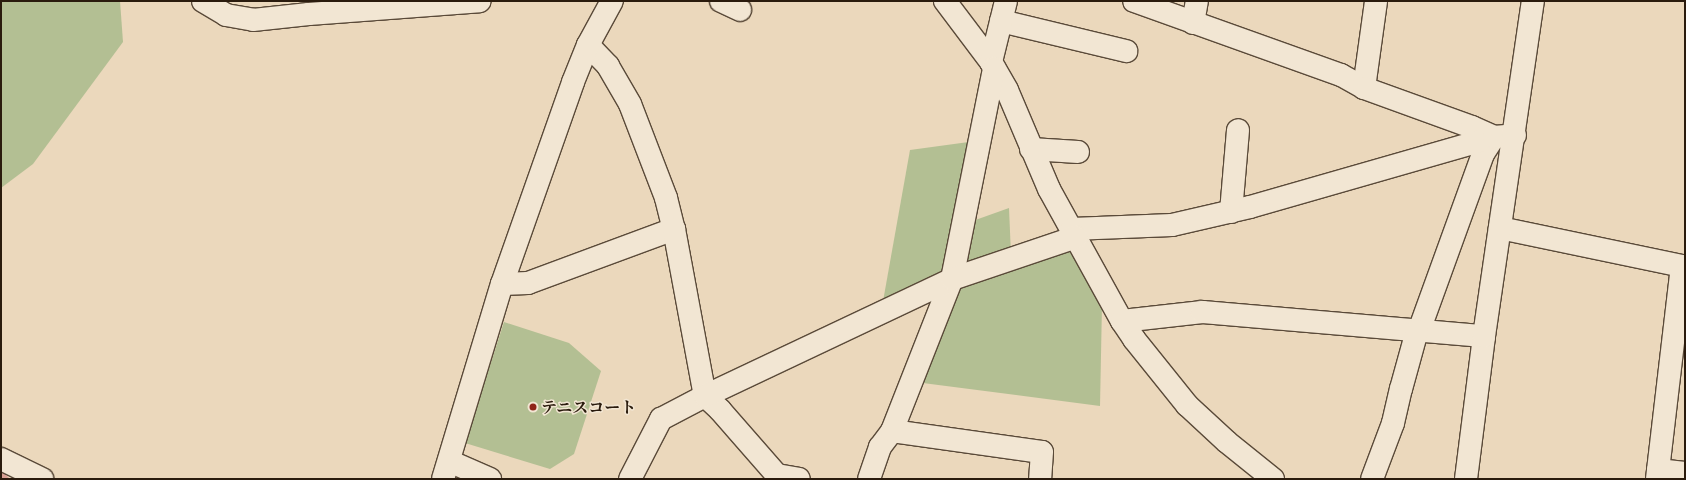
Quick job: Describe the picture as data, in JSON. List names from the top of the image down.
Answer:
{
  "places": ["テニスコート"]
}
